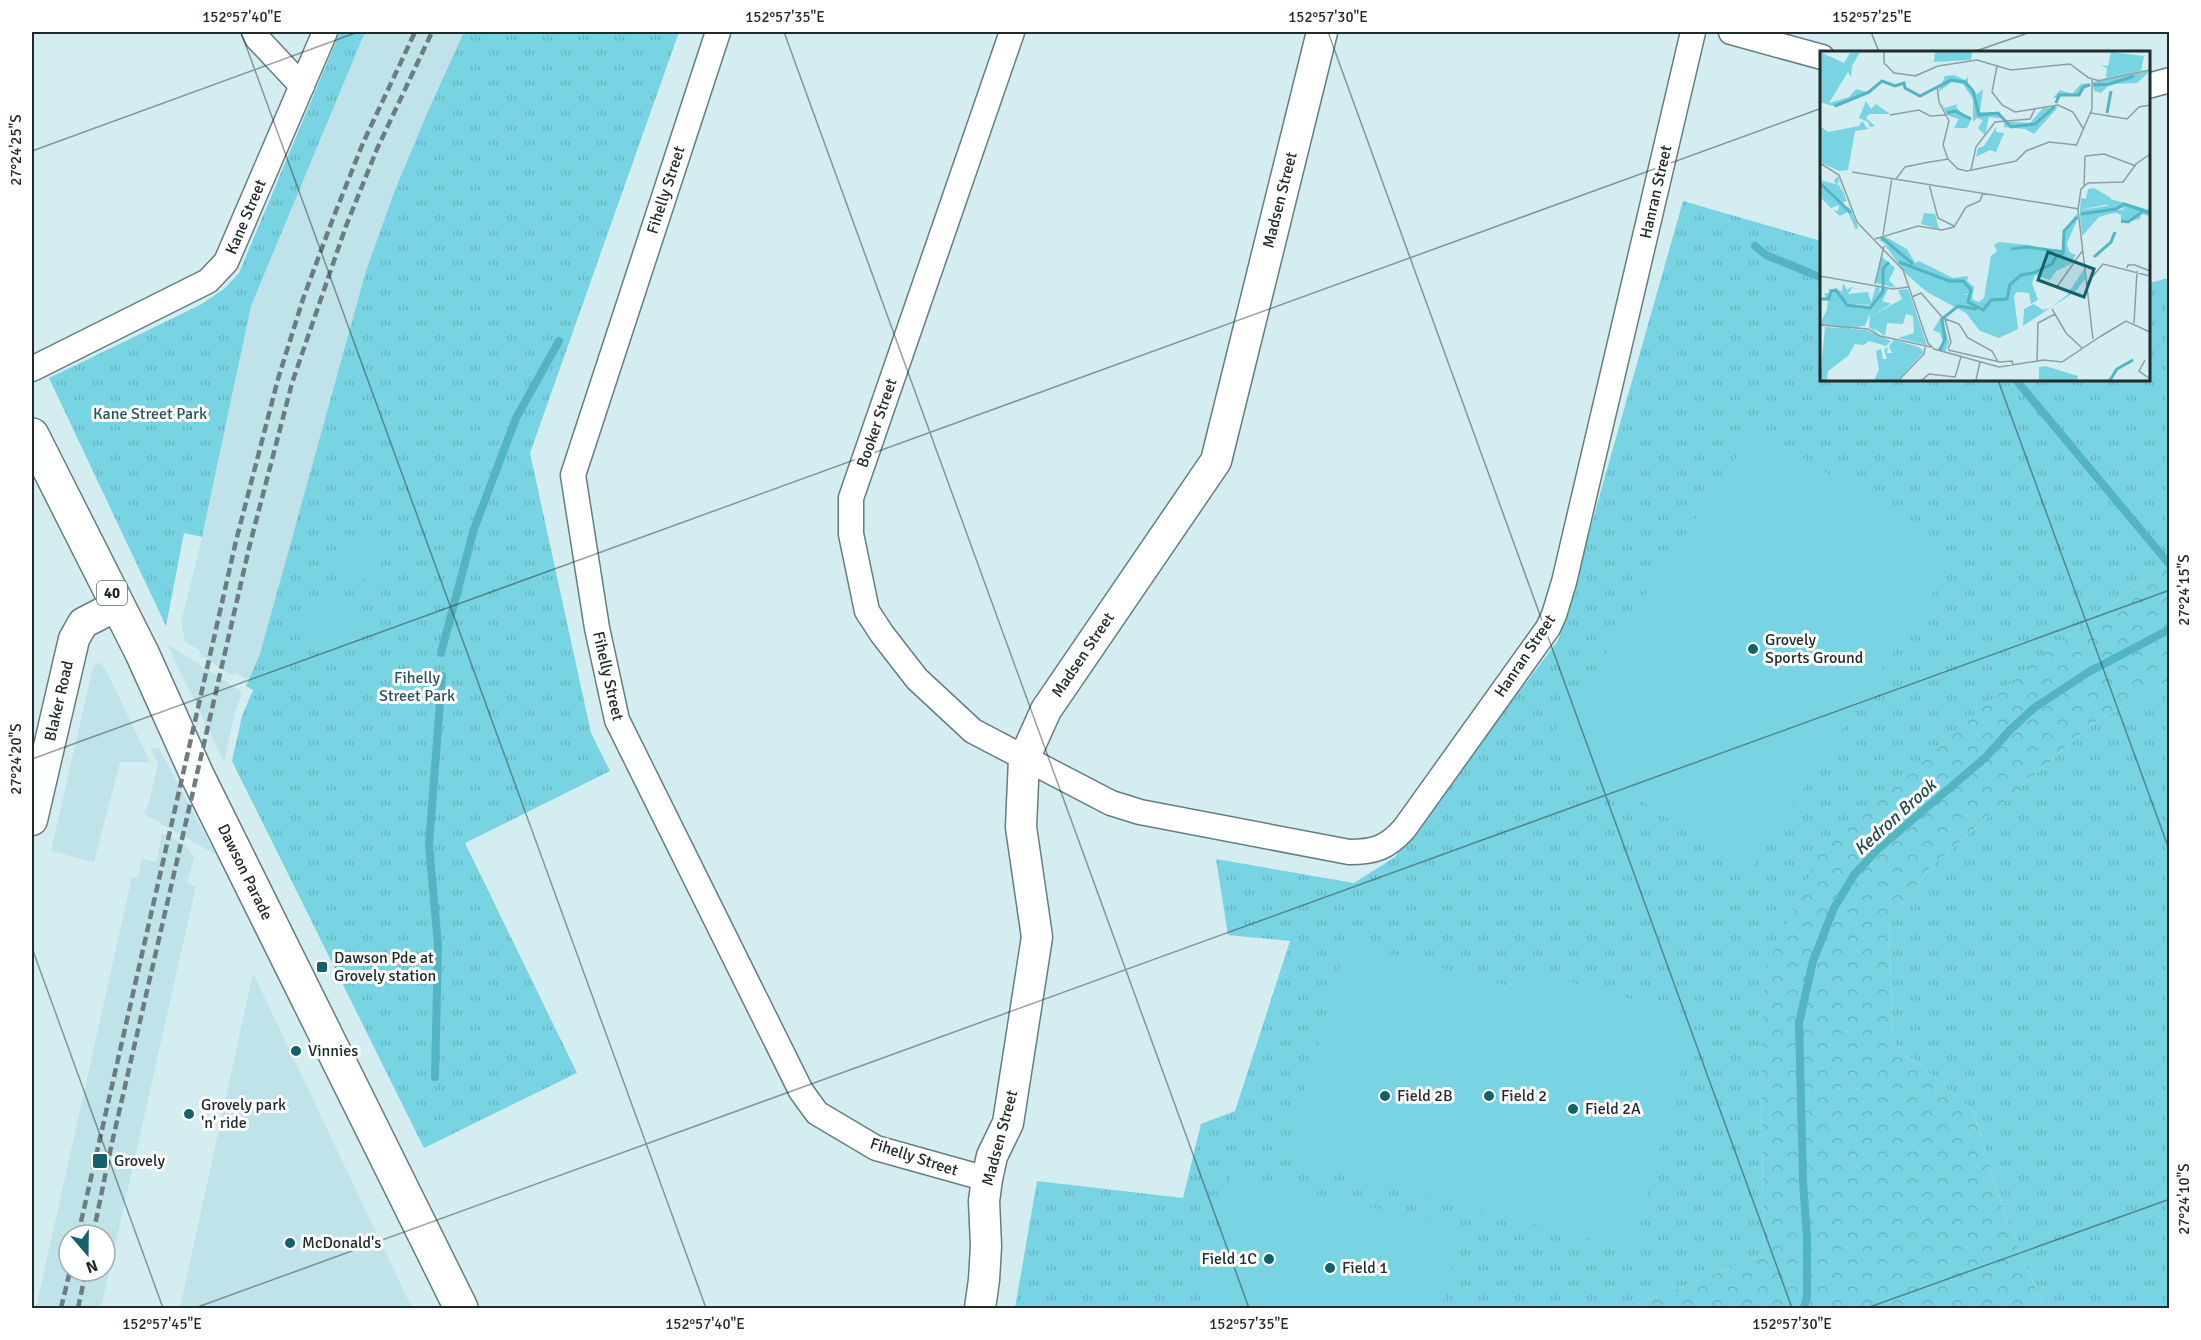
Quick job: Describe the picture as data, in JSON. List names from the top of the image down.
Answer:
{
  "streets": {
    "main road": ["40", "Dawson Parade"],
    "street": [
      "Fihelly Street",
      "Hanran Street",
      "Madsen Street",
      "Kane Street",
      "Booker Street",
      "Blaker Road"
    ]
  },
  "crossings": [
    ["Fihelly Street", "Madsen Street"],
    ["Hanran Street", "Madsen Street"],
    ["Hanran Street", "Booker Street"],
    ["Madsen Street", "Booker Street"],
    ["Blaker Road", "Dawson Parade"]
  ],
  "water": ["Kedron Brook"],
  "parks": ["Kane Street Park", "Fihelly Street Park"],
  "places": {
    "other": [
      "Grovely Sports Ground",
      "Vinnies",
      "Field 2B",
      "Field 2",
      "Field 2A",
      "Grovely park 'n' ride",
      "McDonald's",
      "Field 1C",
      "Field 1"
    ],
    "transit": ["Dawson Pde at Grovely station", "Grovely"]
  },
  "north": "bottom",
  "coordinates": [
    "152°57'40\"E",
    "152°57'35\"E",
    "152°57'30\"E",
    "152°57'25\"E",
    "27°24'25\"S",
    "27°24'15\"S",
    "27°24'20\"S",
    "27°24'10\"S",
    "152°57'45\"E"
  ]
}
